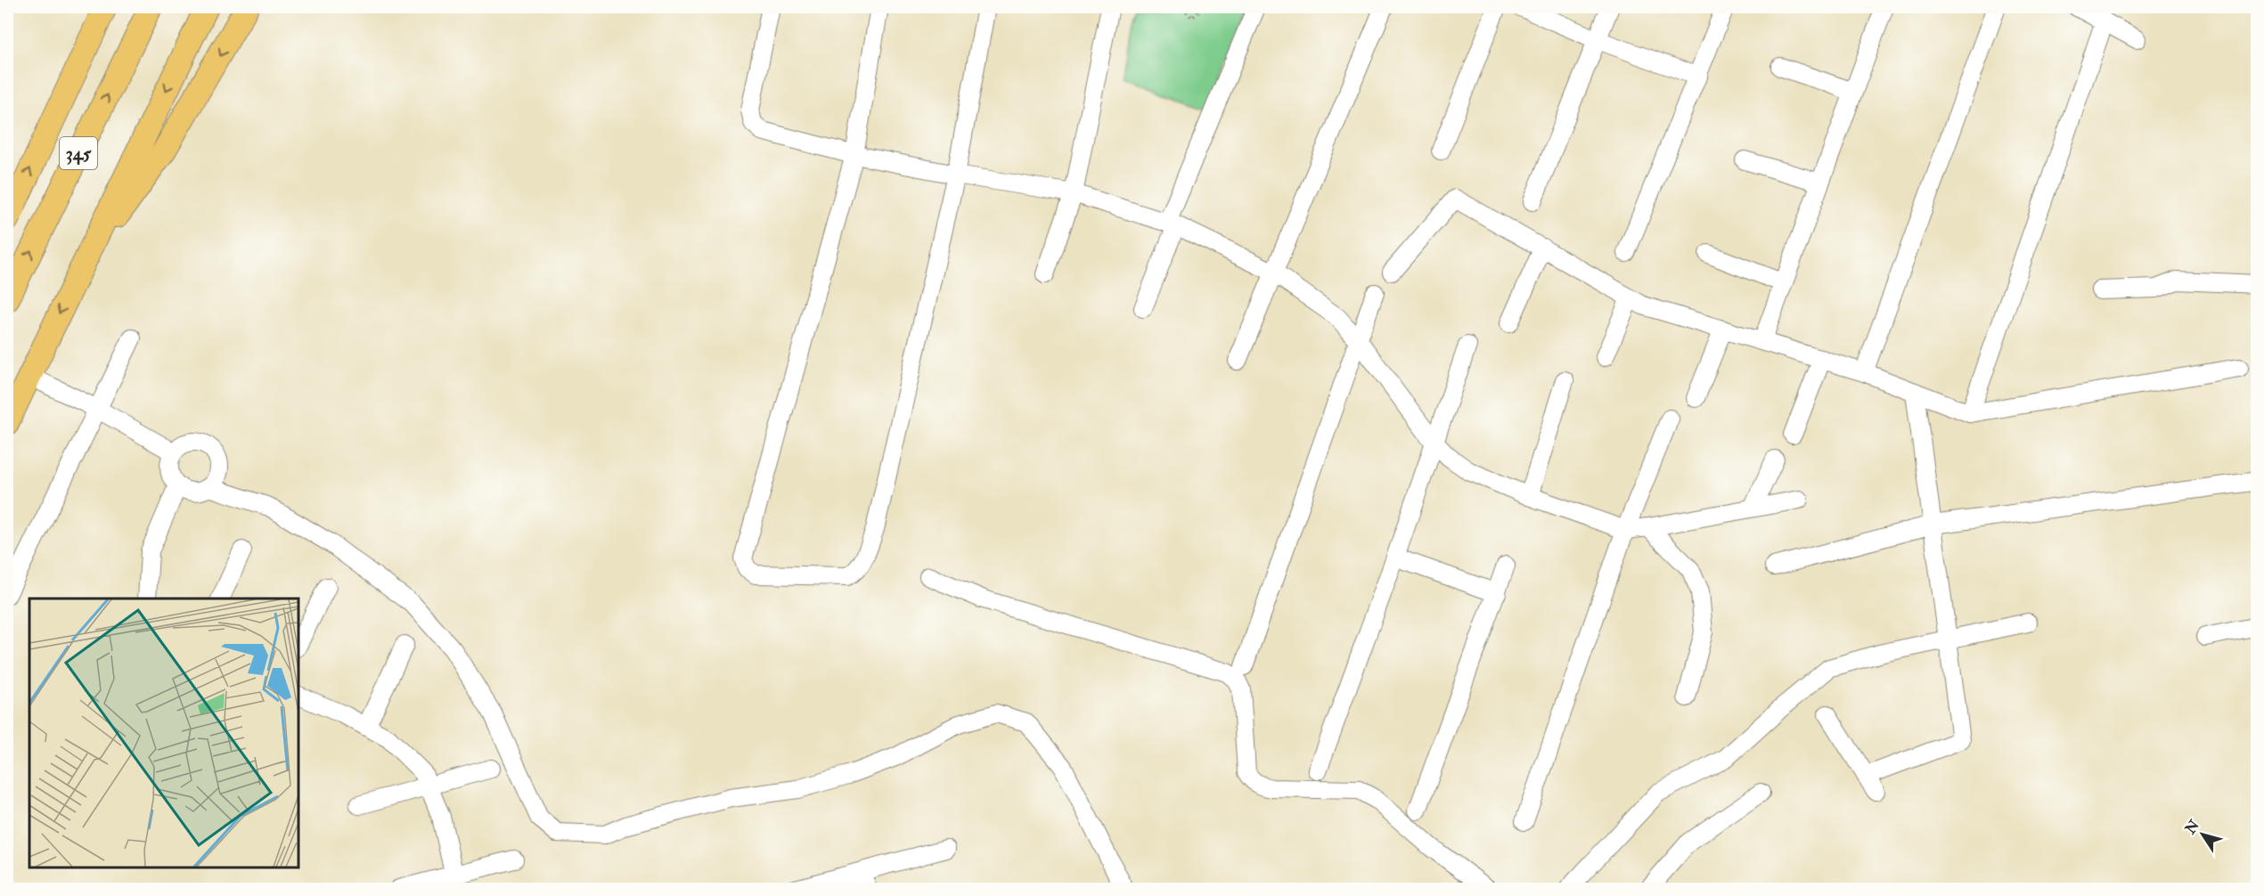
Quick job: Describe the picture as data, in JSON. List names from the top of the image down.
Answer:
{
  "streets": {
    "main road": ["345"]
  },
  "north": "top left"
}
